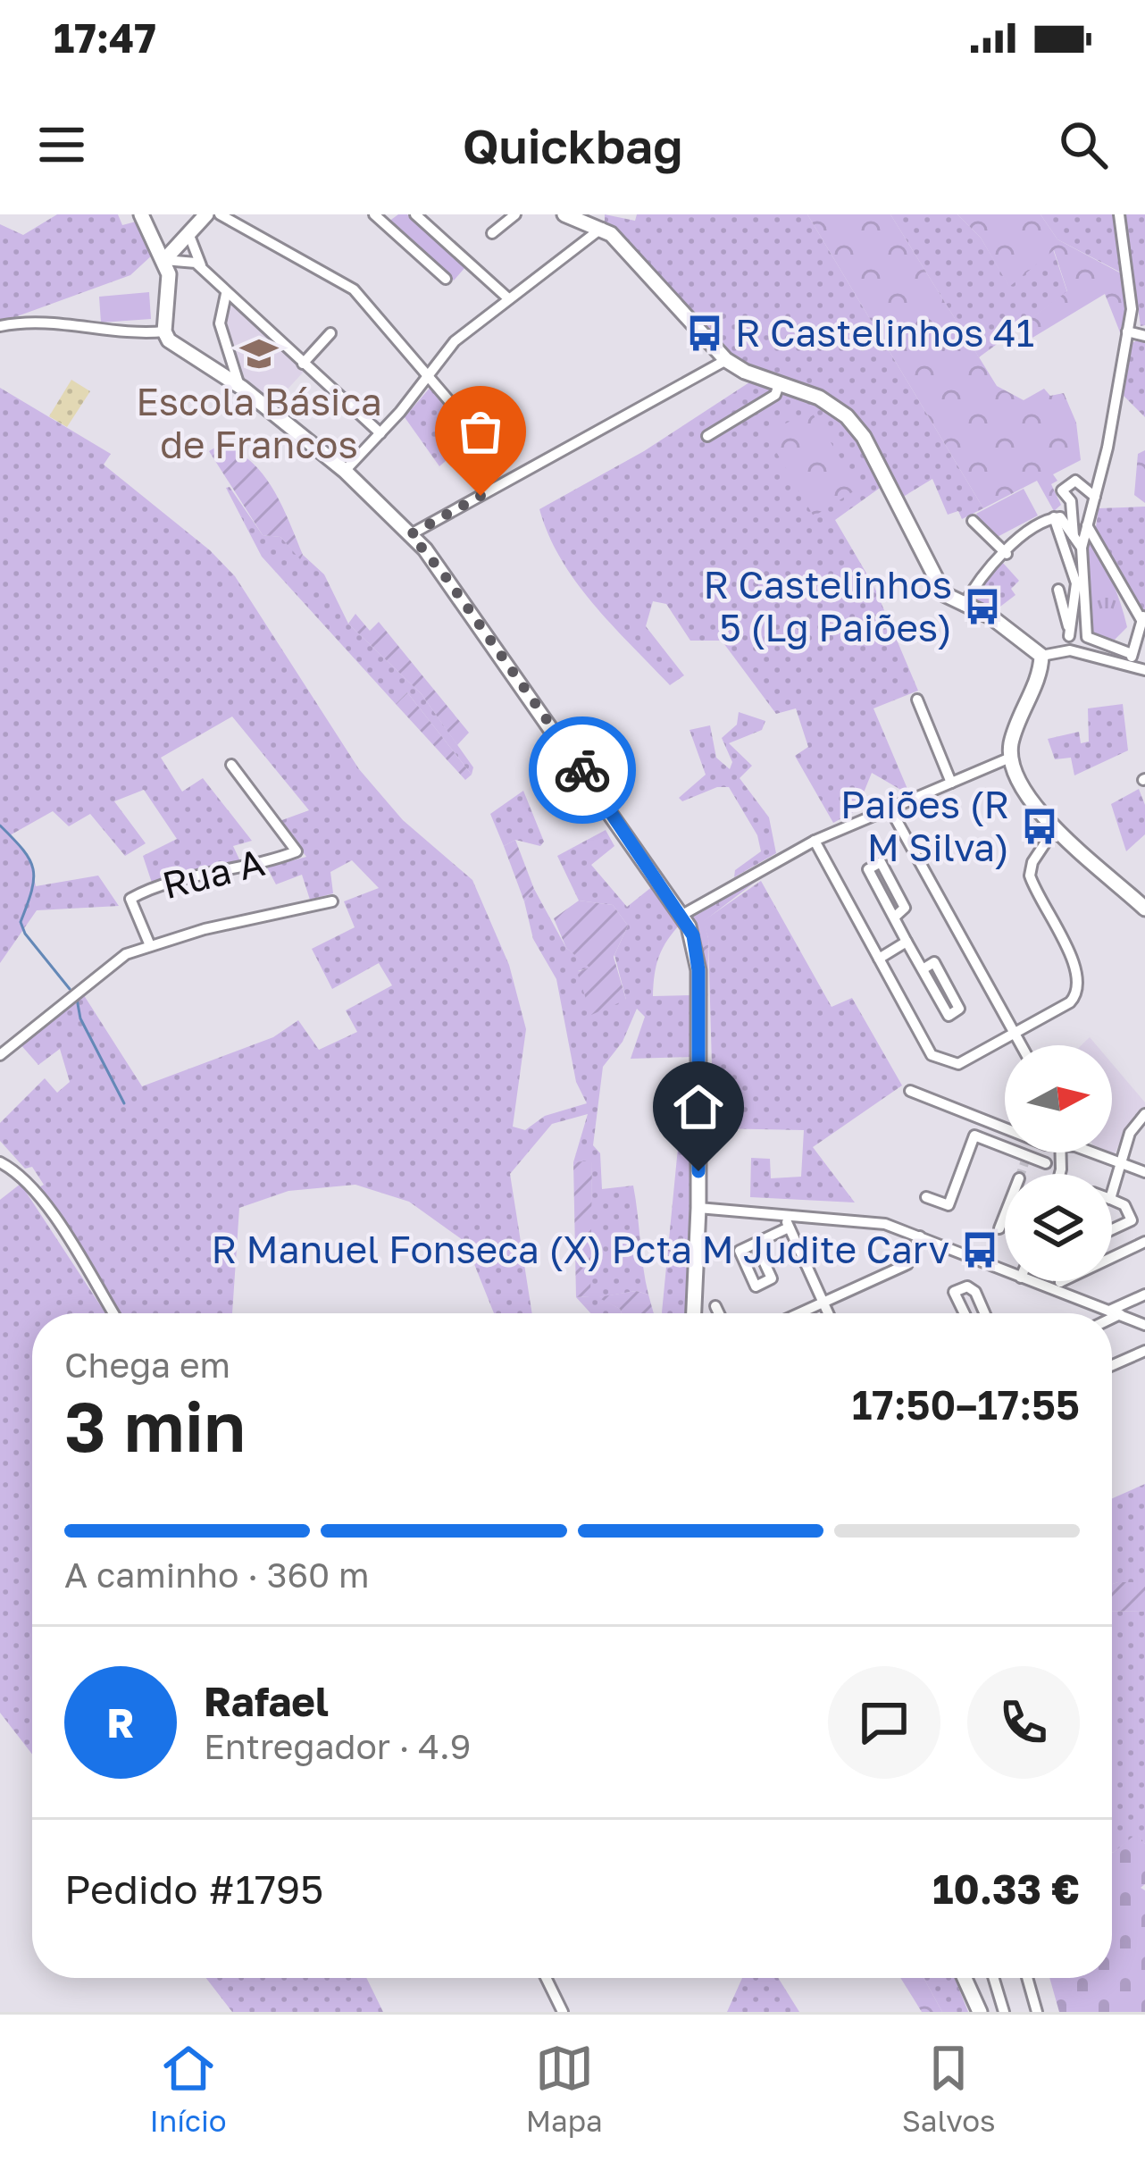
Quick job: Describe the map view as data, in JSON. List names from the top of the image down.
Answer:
{
  "streets": {
    "street": ["Rua A"]
  },
  "places": {
    "bus stop": [
      "R Castelinhos 41",
      "R Castelinhos 5 (Lg Paiões)",
      "Paiões (R M Silva)",
      "R Manuel Fonseca (X) Pcta M Judite Carv"
    ],
    "school or university": ["Escola Básica de Francos"]
  },
  "north": "right",
  "page": {
    "status": "17:47",
    "header": "Quickbag",
    "heading": ["3 min", "Chega em", "17:50–17:55"],
    "panel": [
      "Rafael",
      "Entregador · 4.9",
      "Pedido #1795",
      "10.33 €"
    ],
    "bar": "A caminho · 360 m",
    "round": "R",
    "tabs": ["Início", "Mapa", "Salvos"]
  }
}
